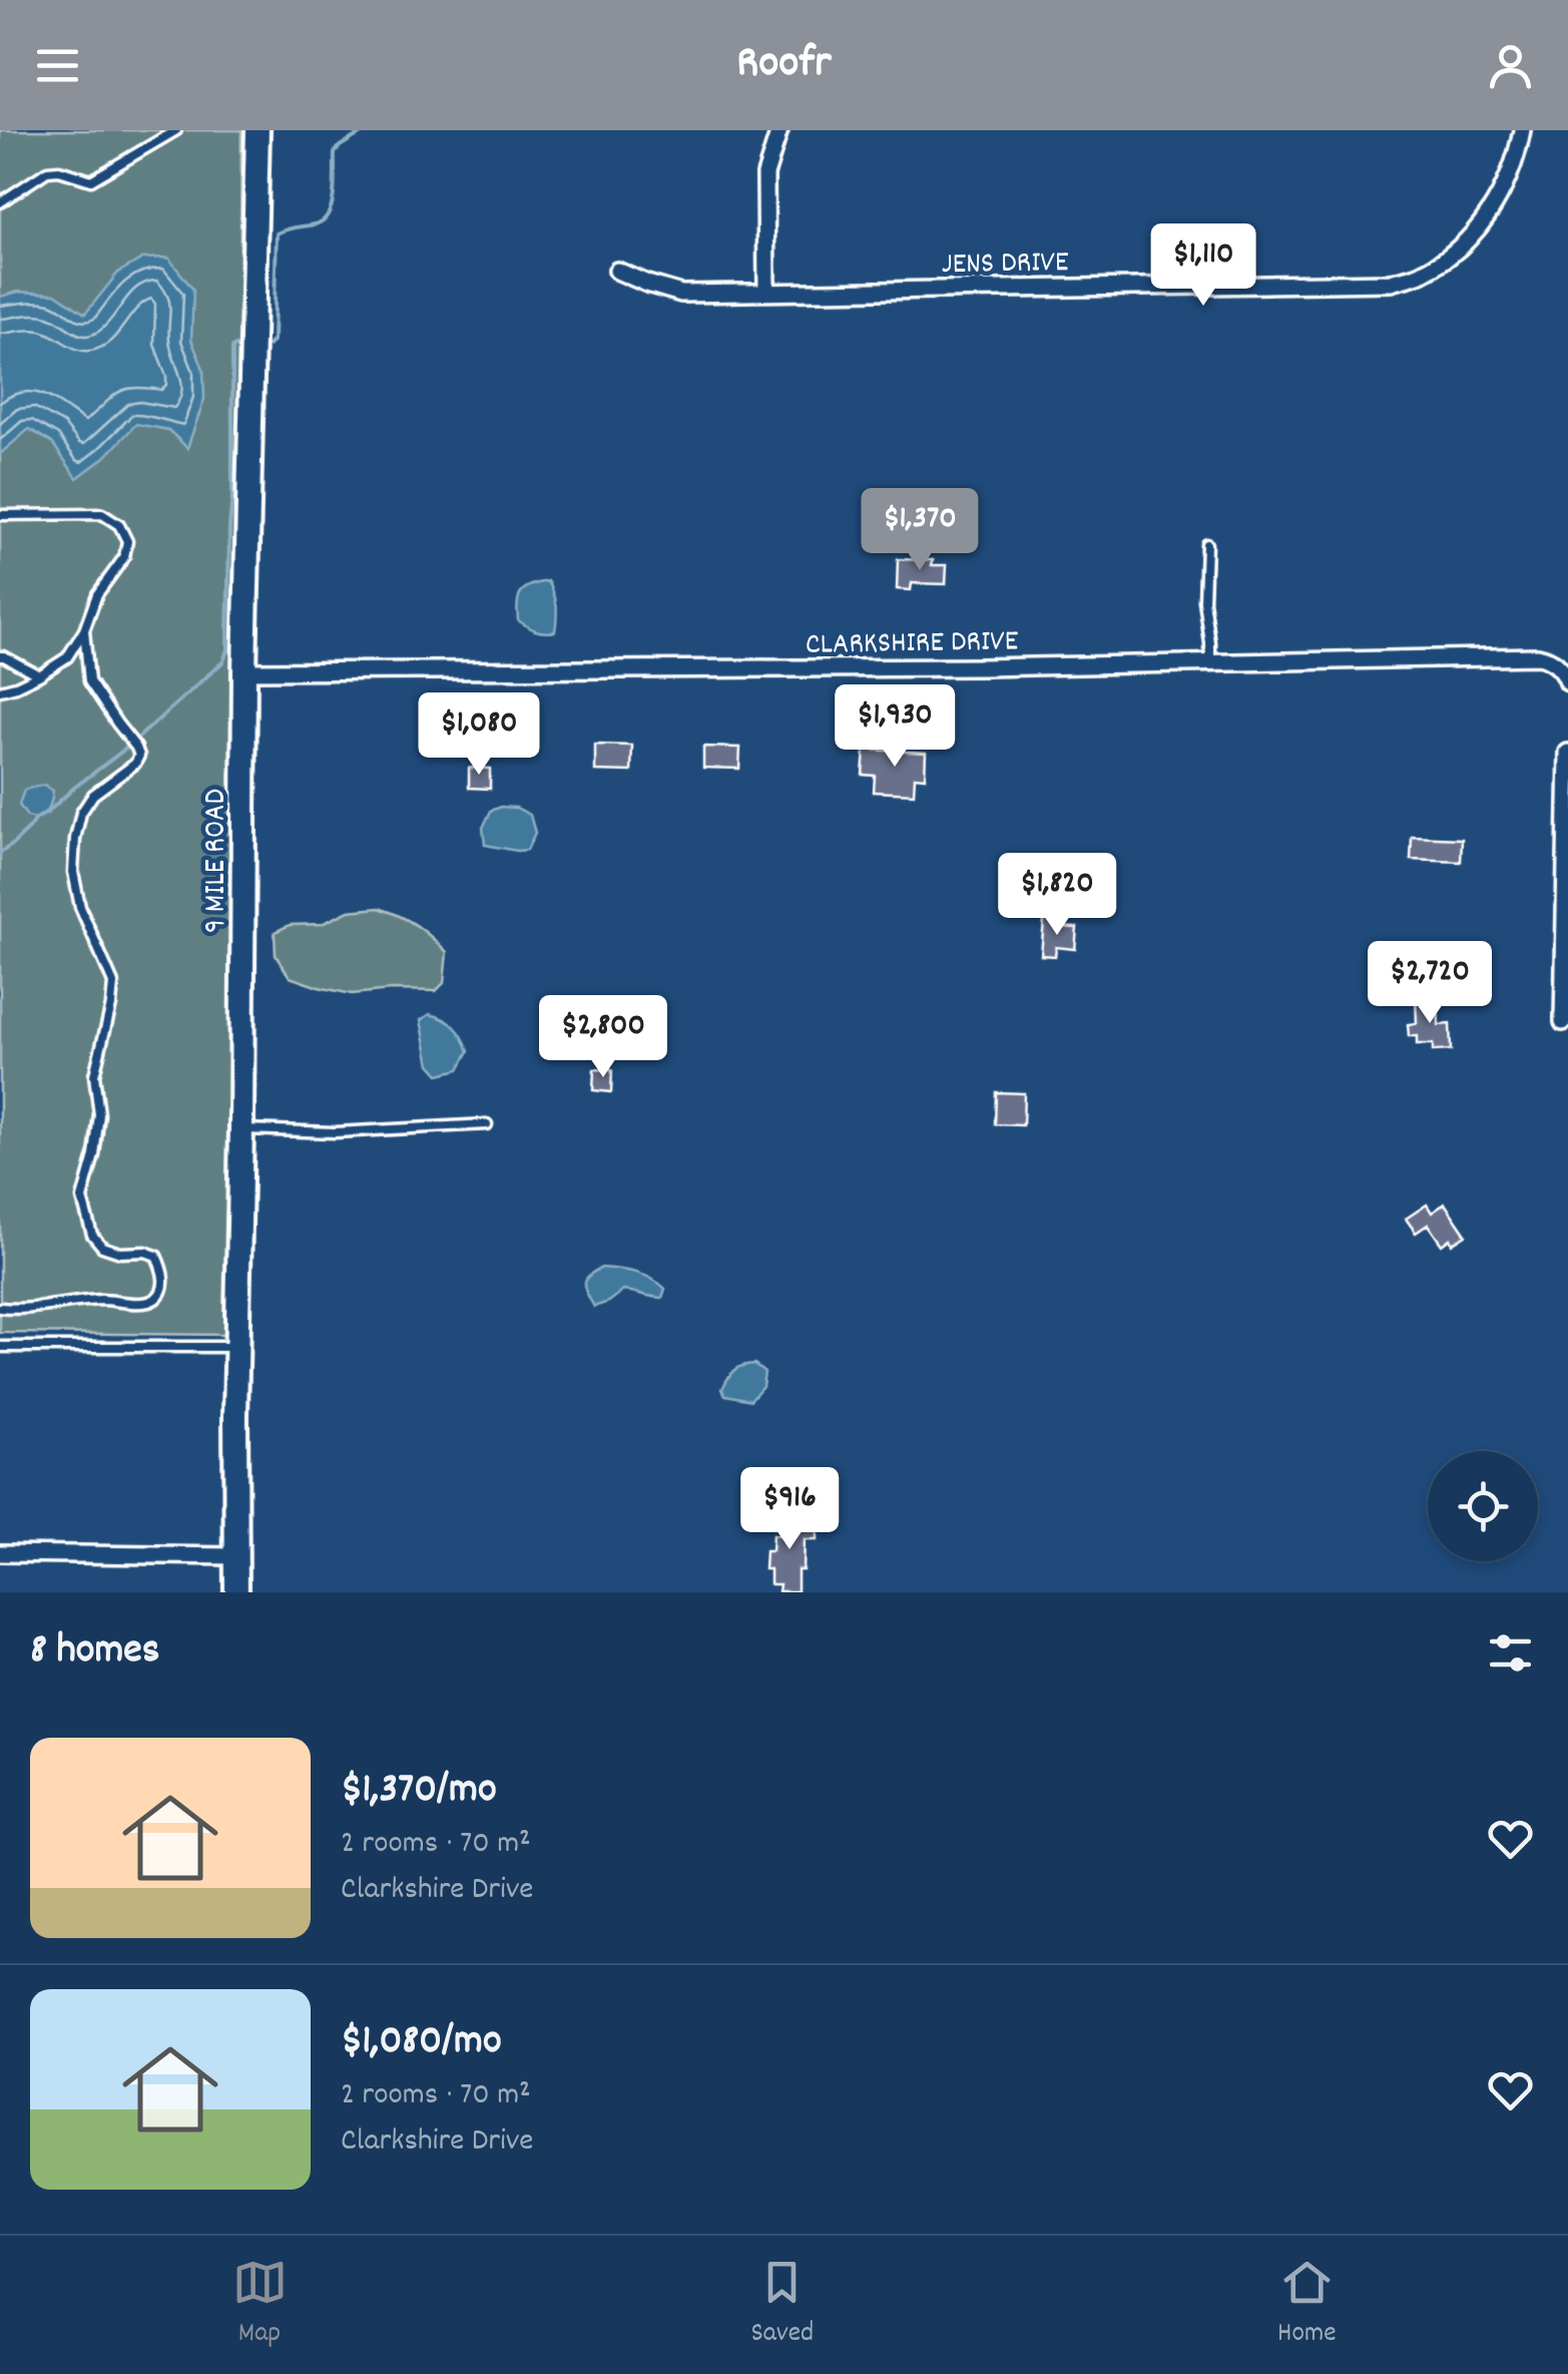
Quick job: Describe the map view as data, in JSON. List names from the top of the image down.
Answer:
{
  "streets": {
    "street": ["JENS DRIVE", "CLARKSHIRE DRIVE", "9 MILE ROAD"]
  },
  "crossings": [
    ["CLARKSHIRE DRIVE", "9 MILE ROAD"]
  ],
  "page": {
    "header": "Roofr",
    "price": [
      "$1,110",
      "$1,370",
      "$1,930",
      "$1,080",
      "$1,820",
      "$2,720",
      "$2,800",
      "$916"
    ],
    "heading": "8 homes",
    "list": [
      {
        "name": "$1,370/mo",
        "note": "2 rooms · 70 m² · Clarkshire Drive"
      },
      {
        "name": "$1,080/mo",
        "note": "2 rooms · 70 m² · Clarkshire Drive"
      }
    ],
    "tabs": ["Map", "Saved", "Home"]
  }
}
